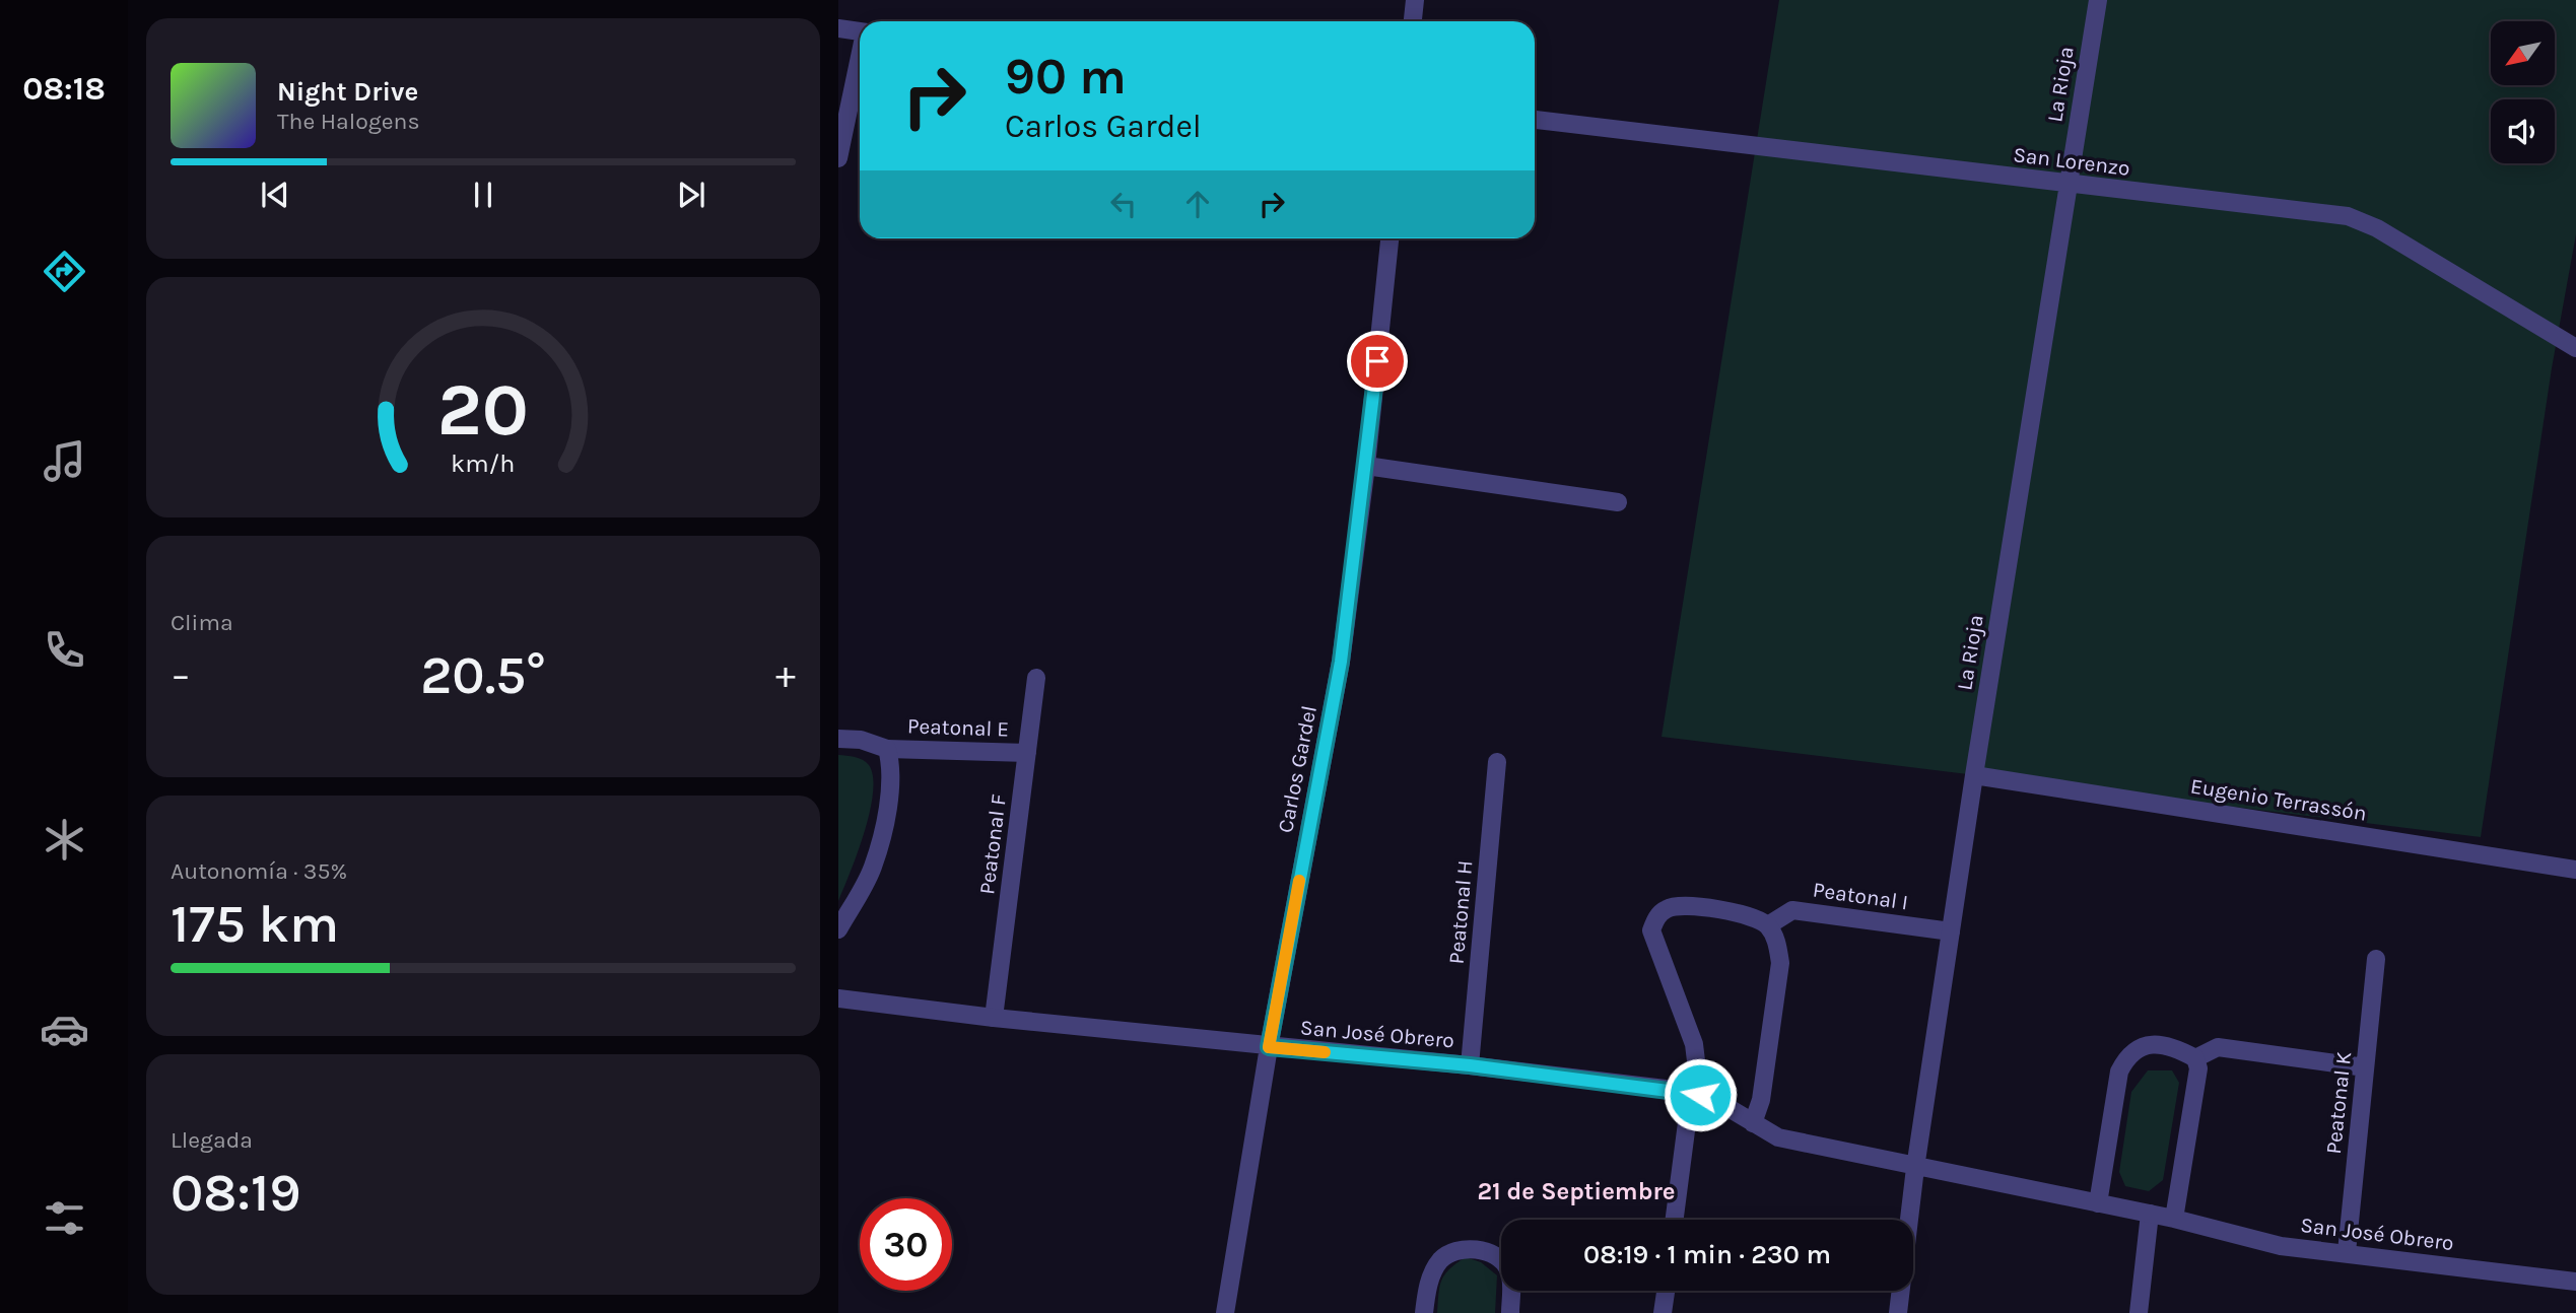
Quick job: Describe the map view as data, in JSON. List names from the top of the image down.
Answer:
{
  "streets": {
    "street": [
      "La Rioja",
      "San Lorenzo",
      "Peatonal E",
      "Carlos Gardel",
      "Eugenio Terrassón",
      "Peatonal F",
      "Peatonal I",
      "Peatonal H",
      "San José Obrero",
      "Peatonal K"
    ]
  },
  "crossings": [
    ["La Rioja", "San Lorenzo"],
    ["La Rioja", "Eugenio Terrassón"],
    ["La Rioja", "Peatonal I"],
    ["La Rioja", "San José Obrero"],
    ["Peatonal E", "Peatonal F"],
    ["Carlos Gardel", "San José Obrero"],
    ["Peatonal F", "San José Obrero"],
    ["Peatonal H", "San José Obrero"],
    ["San José Obrero", "Peatonal K"]
  ],
  "districts": ["21 de Septiembre"],
  "north": "bottom left",
  "page": {
    "tabs": "08:18",
    "turn": ["90 m", "Carlos Gardel"],
    "song": ["Night Drive", "The Halogens"],
    "tile": [
      "Clima",
      ["Autonomía · 35%", "175 km"],
      ["Llegada", "08:19"]
    ],
    "heat": ["−", "20.5°", "+"],
    "limit": "30",
    "trip": "08:19 · 1 min · 230 m",
    "gauge": ["20", "km/h"]
  }
}
